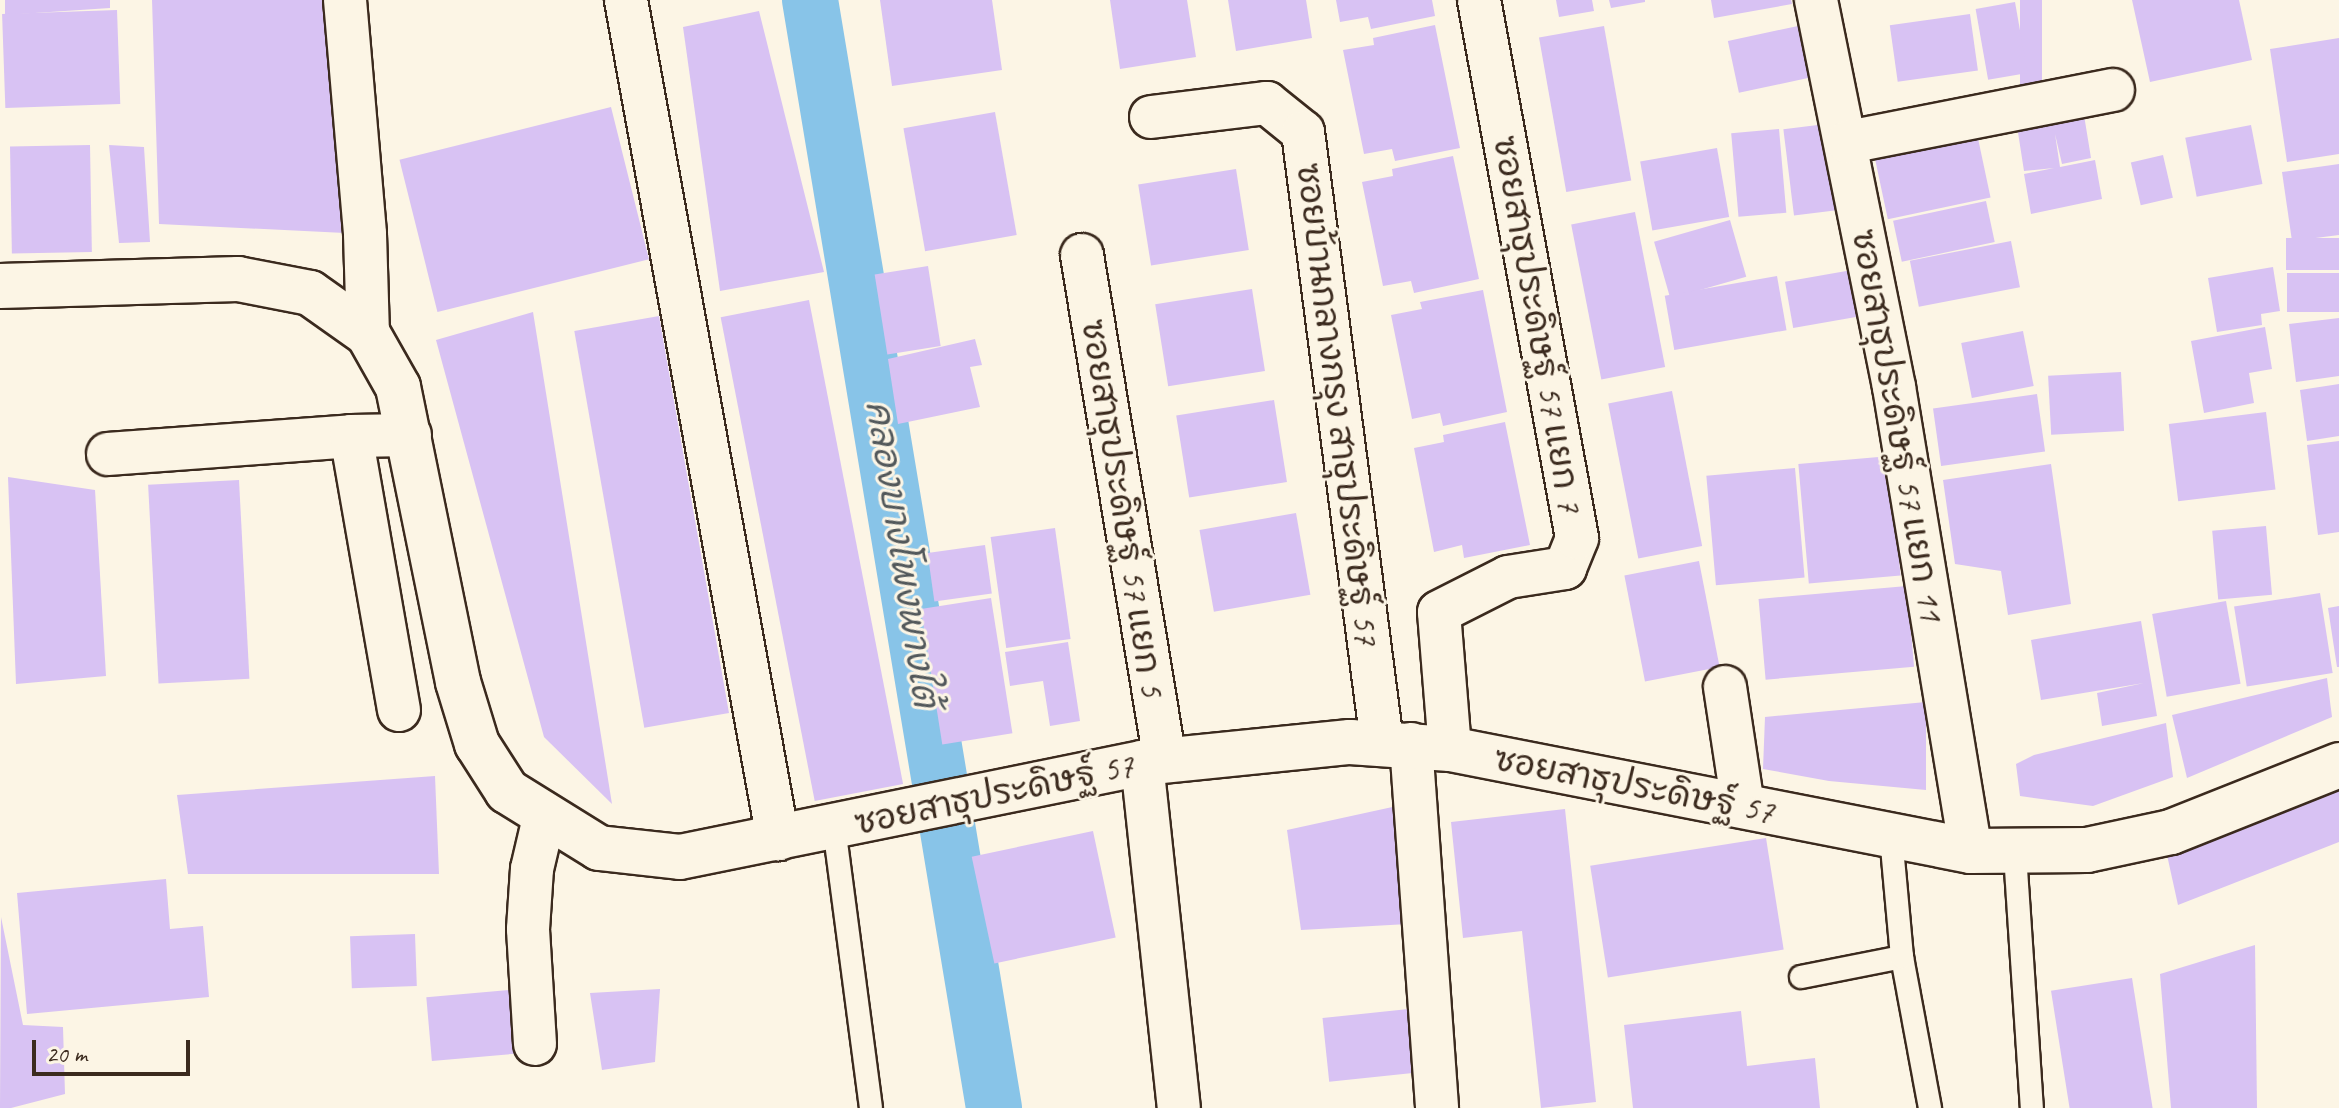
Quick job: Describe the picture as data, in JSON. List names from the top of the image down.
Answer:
{
  "streets": {
    "street": [
      "ซอยสาธุประดิษฐ์ 57 แยก 7",
      "ซอยบ้านกลางกรุง สาธุประดิษฐ์ 57",
      "ซอยสาธุประดิษฐ์ 57 แยก 11",
      "ซอยสาธุประดิษฐ์ 57 แยก 5",
      "ซอยสาธุประดิษฐ์ 57"
    ]
  },
  "crossings": [
    ["ซอยสาธุประดิษฐ์ 57 แยก 7", "ซอยบ้านกลางกรุง สาธุประดิษฐ์ 57"],
    ["ซอยสาธุประดิษฐ์ 57 แยก 7", "ซอยสาธุประดิษฐ์ 57"],
    ["ซอยบ้านกลางกรุง สาธุประดิษฐ์ 57", "ซอยสาธุประดิษฐ์ 57"],
    ["ซอยสาธุประดิษฐ์ 57 แยก 11", "ซอยสาธุประดิษฐ์ 57"],
    ["ซอยสาธุประดิษฐ์ 57 แยก 5", "ซอยสาธุประดิษฐ์ 57"]
  ],
  "water": ["คลองบางโพงพางใต้"],
  "scale_bar": "20 m"
}
